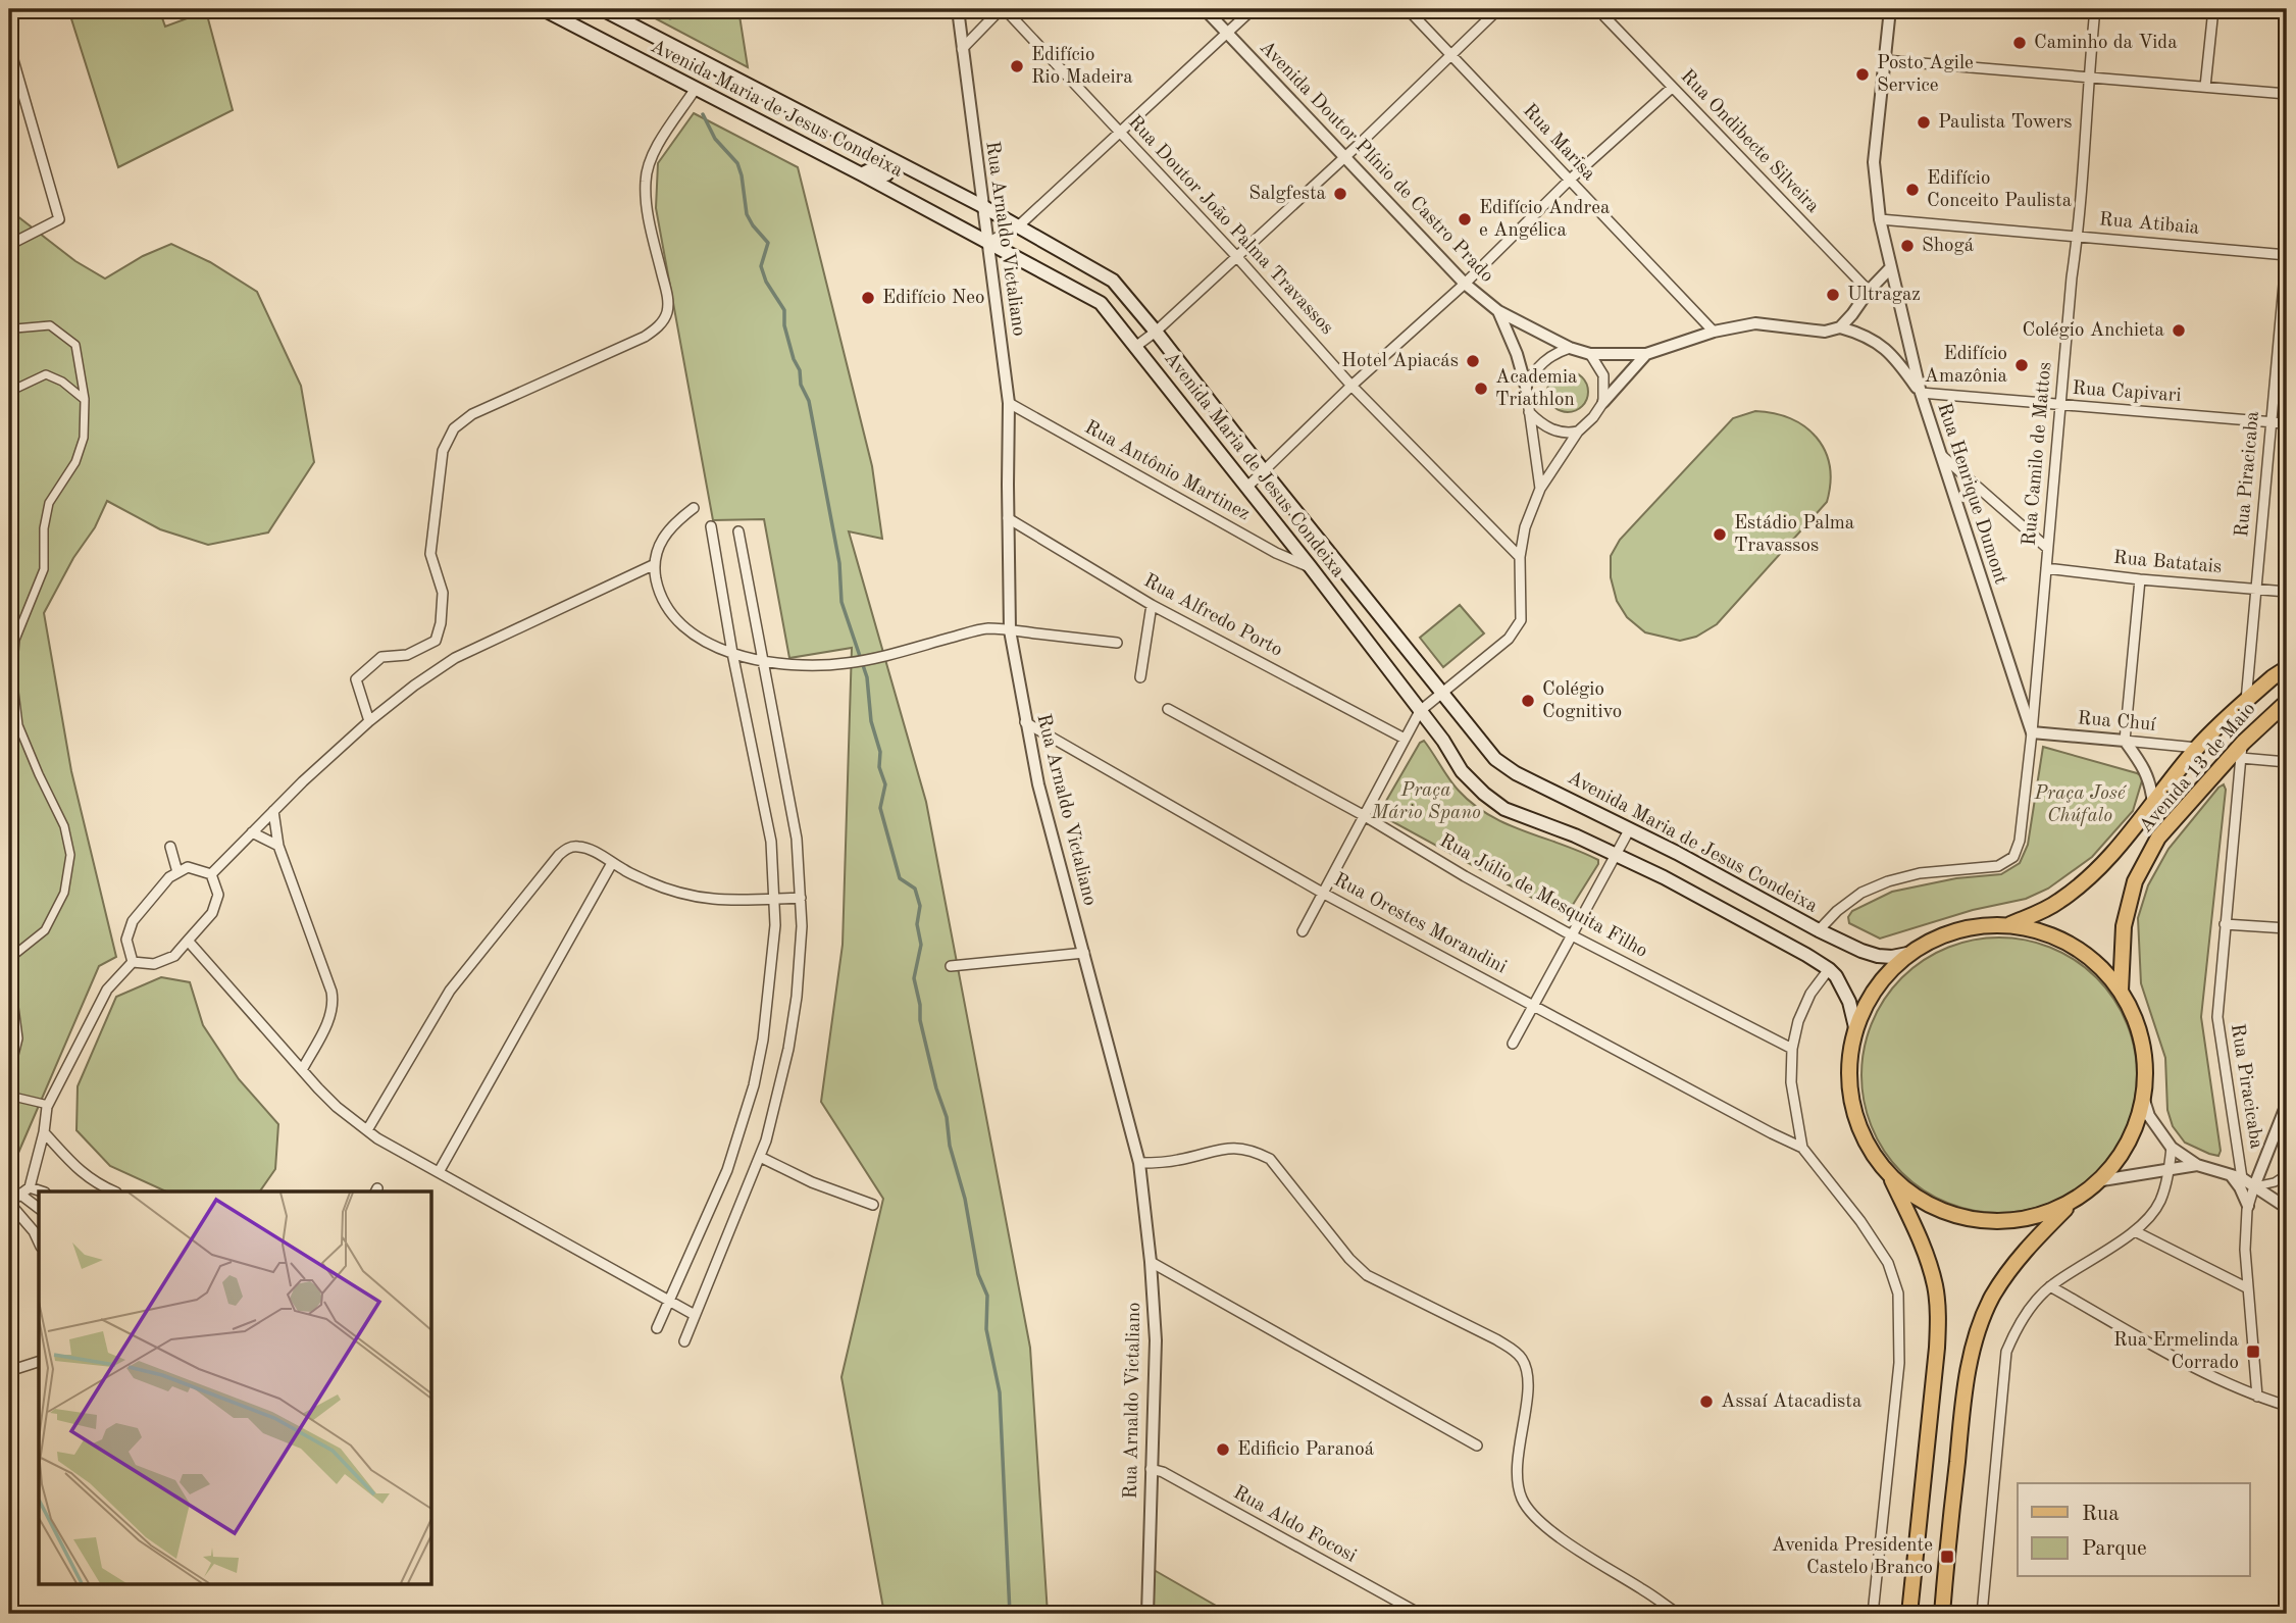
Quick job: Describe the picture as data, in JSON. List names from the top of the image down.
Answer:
{
  "streets": {
    "main road": ["Avenida Maria de Jesus Condeixa", "Avenida 13 de Maio"],
    "street": [
      "Rua Ondibecte Silveira",
      "Rua Marisa",
      "Avenida Doutor Plínio de Castro Prado",
      "Rua Atibaia",
      "Rua Doutor João Palma Travassos",
      "Rua Arnaldo Victaliano",
      "Rua Capivari",
      "Rua Camilo de Mattos",
      "Rua Antônio Martinez",
      "Rua Piracicaba",
      "Rua Henrique Dumont",
      "Rua Batatais",
      "Rua Alfredo Porto",
      "Rua Chuí",
      "Rua Júlio de Mesquita Filho",
      "Rua Orestes Morandini",
      "Rua Aldo Focosi"
    ]
  },
  "crossings": [
    ["Avenida Maria de Jesus Condeixa", "Rua Arnaldo Victaliano"],
    ["Avenida Maria de Jesus Condeixa", "Rua Camilo de Mattos"],
    ["Avenida Maria de Jesus Condeixa", "Rua Antônio Martinez"],
    ["Rua Marisa", "Avenida Doutor Plínio de Castro Prado"],
    ["Avenida Doutor Plínio de Castro Prado", "Rua Capivari"],
    ["Avenida Doutor Plínio de Castro Prado", "Rua Henrique Dumont"],
    ["Rua Atibaia", "Rua Camilo de Mattos"],
    ["Rua Atibaia", "Rua Piracicaba"],
    ["Rua Atibaia", "Rua Henrique Dumont"],
    ["Rua Arnaldo Victaliano", "Rua Antônio Martinez"],
    ["Rua Arnaldo Victaliano", "Rua Alfredo Porto"],
    ["Rua Arnaldo Victaliano", "Rua Orestes Morandini"],
    ["Rua Arnaldo Victaliano", "Rua Aldo Focosi"],
    ["Rua Capivari", "Rua Camilo de Mattos"],
    ["Rua Capivari", "Rua Piracicaba"],
    ["Rua Capivari", "Rua Henrique Dumont"],
    ["Rua Camilo de Mattos", "Rua Henrique Dumont"],
    ["Rua Camilo de Mattos", "Rua Batatais"],
    ["Rua Camilo de Mattos", "Rua Chuí"],
    ["Rua Piracicaba", "Rua Batatais"],
    ["Rua Piracicaba", "Avenida 13 de Maio"],
    ["Rua Henrique Dumont", "Rua Chuí"],
    ["Rua Chuí", "Avenida 13 de Maio"]
  ],
  "parks": ["Praça Mário Spano", "Praça José Chúfalo"],
  "places": {
    "other": [
      "Caminho da Vida",
      "Edifício Rio Madeira",
      "Posto Agile Service",
      "Paulista Towers",
      "Edifício Conceito Paulista",
      "Salgfesta",
      "Edifício Andrea e Angélica",
      "Shogá",
      "Ultragaz",
      "Edifício Neo",
      "Colégio Anchieta",
      "Hotel Apiacás",
      "Edifício Amazônia",
      "Academia Triathlon",
      "Estádio Palma Travassos",
      "Colégio Cognitivo",
      "Assaí Atacadista",
      "Edificio Paranoá"
    ],
    "transit": ["Rua Ermelinda Corrado", "Avenida Presidente Castelo Branco"]
  },
  "legend": ["Rua", "Parque"]
}
